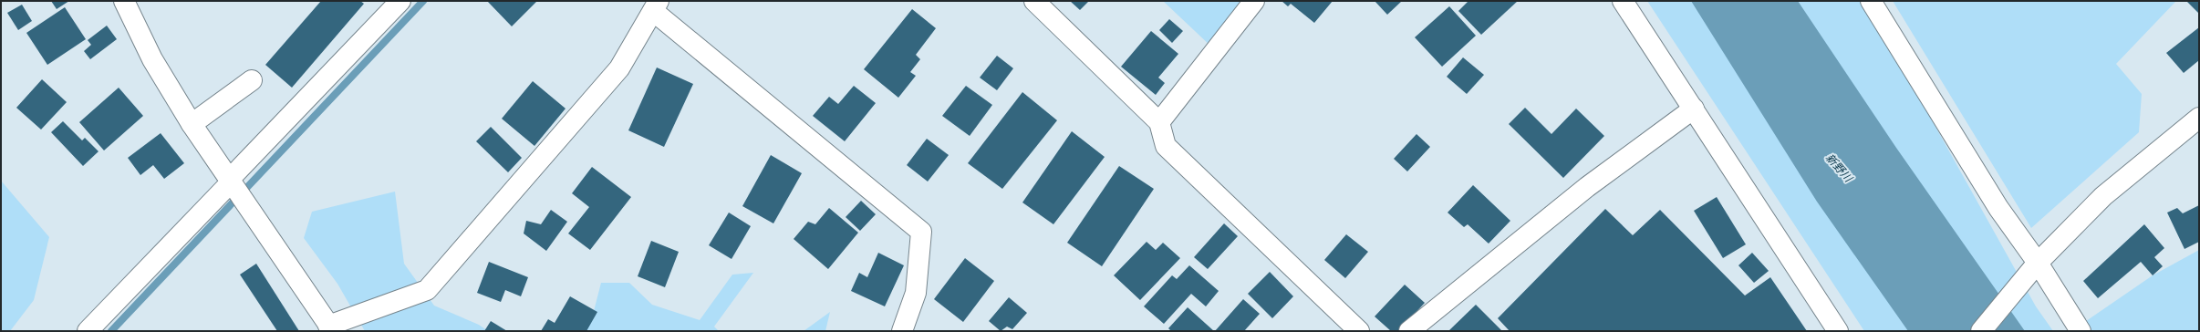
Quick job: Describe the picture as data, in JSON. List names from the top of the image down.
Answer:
{
  "water": ["新野川"]
}
